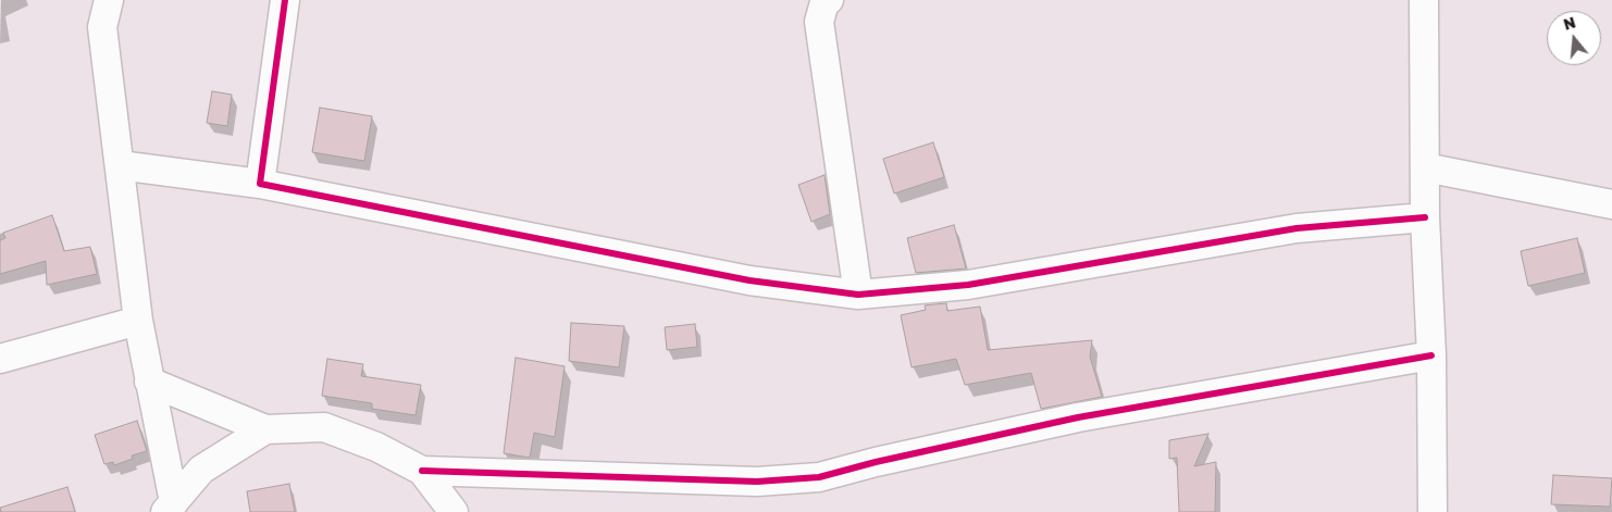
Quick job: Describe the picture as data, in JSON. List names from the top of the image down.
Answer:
{
  "north": "top"
}
